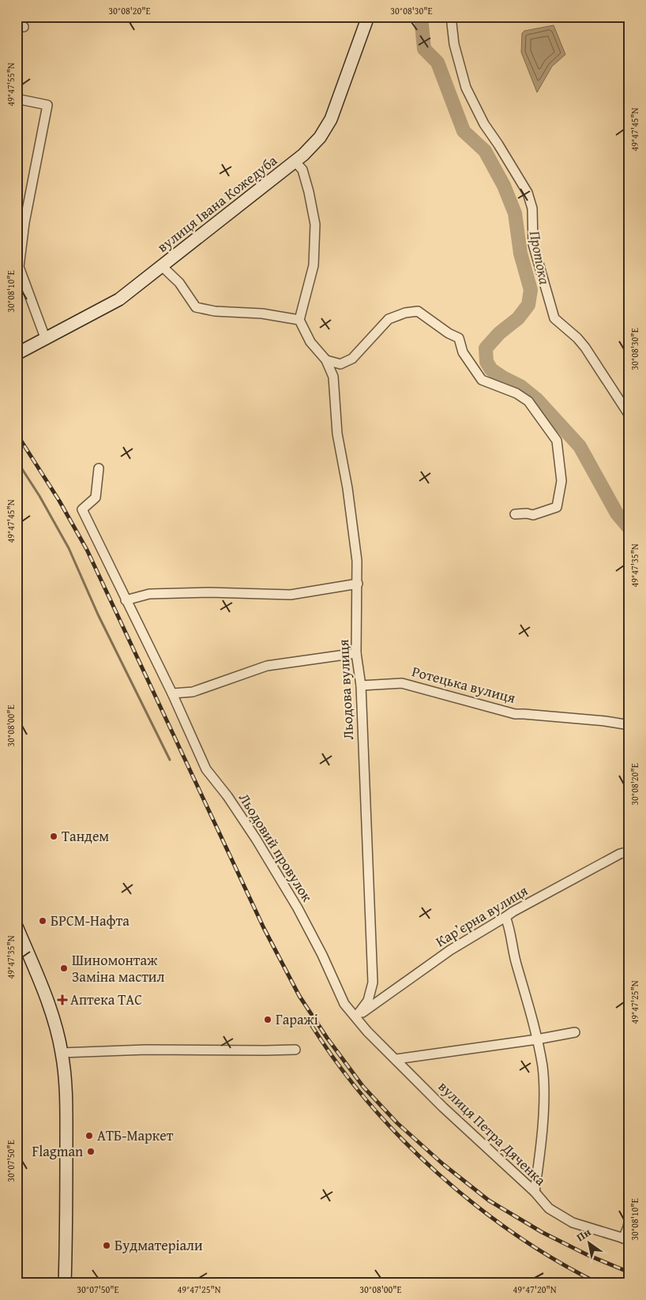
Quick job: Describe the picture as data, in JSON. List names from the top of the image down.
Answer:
{
  "streets": {
    "street": [
      "вулиця Івана Кожедуба",
      "Ротецька вулиця",
      "Льодова вулиця",
      "Льодовий провулок",
      "Карʼєрна вулиця",
      "вулиця Петра Дяченка"
    ]
  },
  "crossings": [
    ["Ротецька вулиця", "Льодова вулиця"],
    ["Льодова вулиця", "Льодовий провулок"],
    ["Льодова вулиця", "Карʼєрна вулиця"],
    ["Льодова вулиця", "вулиця Петра Дяченка"],
    ["Льодовий провулок", "Карʼєрна вулиця"],
    ["Льодовий провулок", "вулиця Петра Дяченка"],
    ["Карʼєрна вулиця", "вулиця Петра Дяченка"]
  ],
  "water": ["Протока"],
  "places": {
    "other": [
      "Тандем",
      "БРСМ-Нафта",
      "Шиномонтаж Заміна мастил",
      "Гаражі",
      "АТБ-Маркет",
      "Flagman",
      "Будматеріали"
    ],
    "health": ["Аптека ТАС"]
  },
  "north": "top left",
  "coordinates": [
    "30°08'20\"E",
    "30°08'30\"E",
    "49°47'55\"N",
    "49°47'45\"N",
    "30°08'10\"E",
    "49°47'35\"N",
    "30°08'00\"E",
    "49°47'25\"N",
    "30°07'50\"E",
    "49°47'20\"N"
  ]
}
